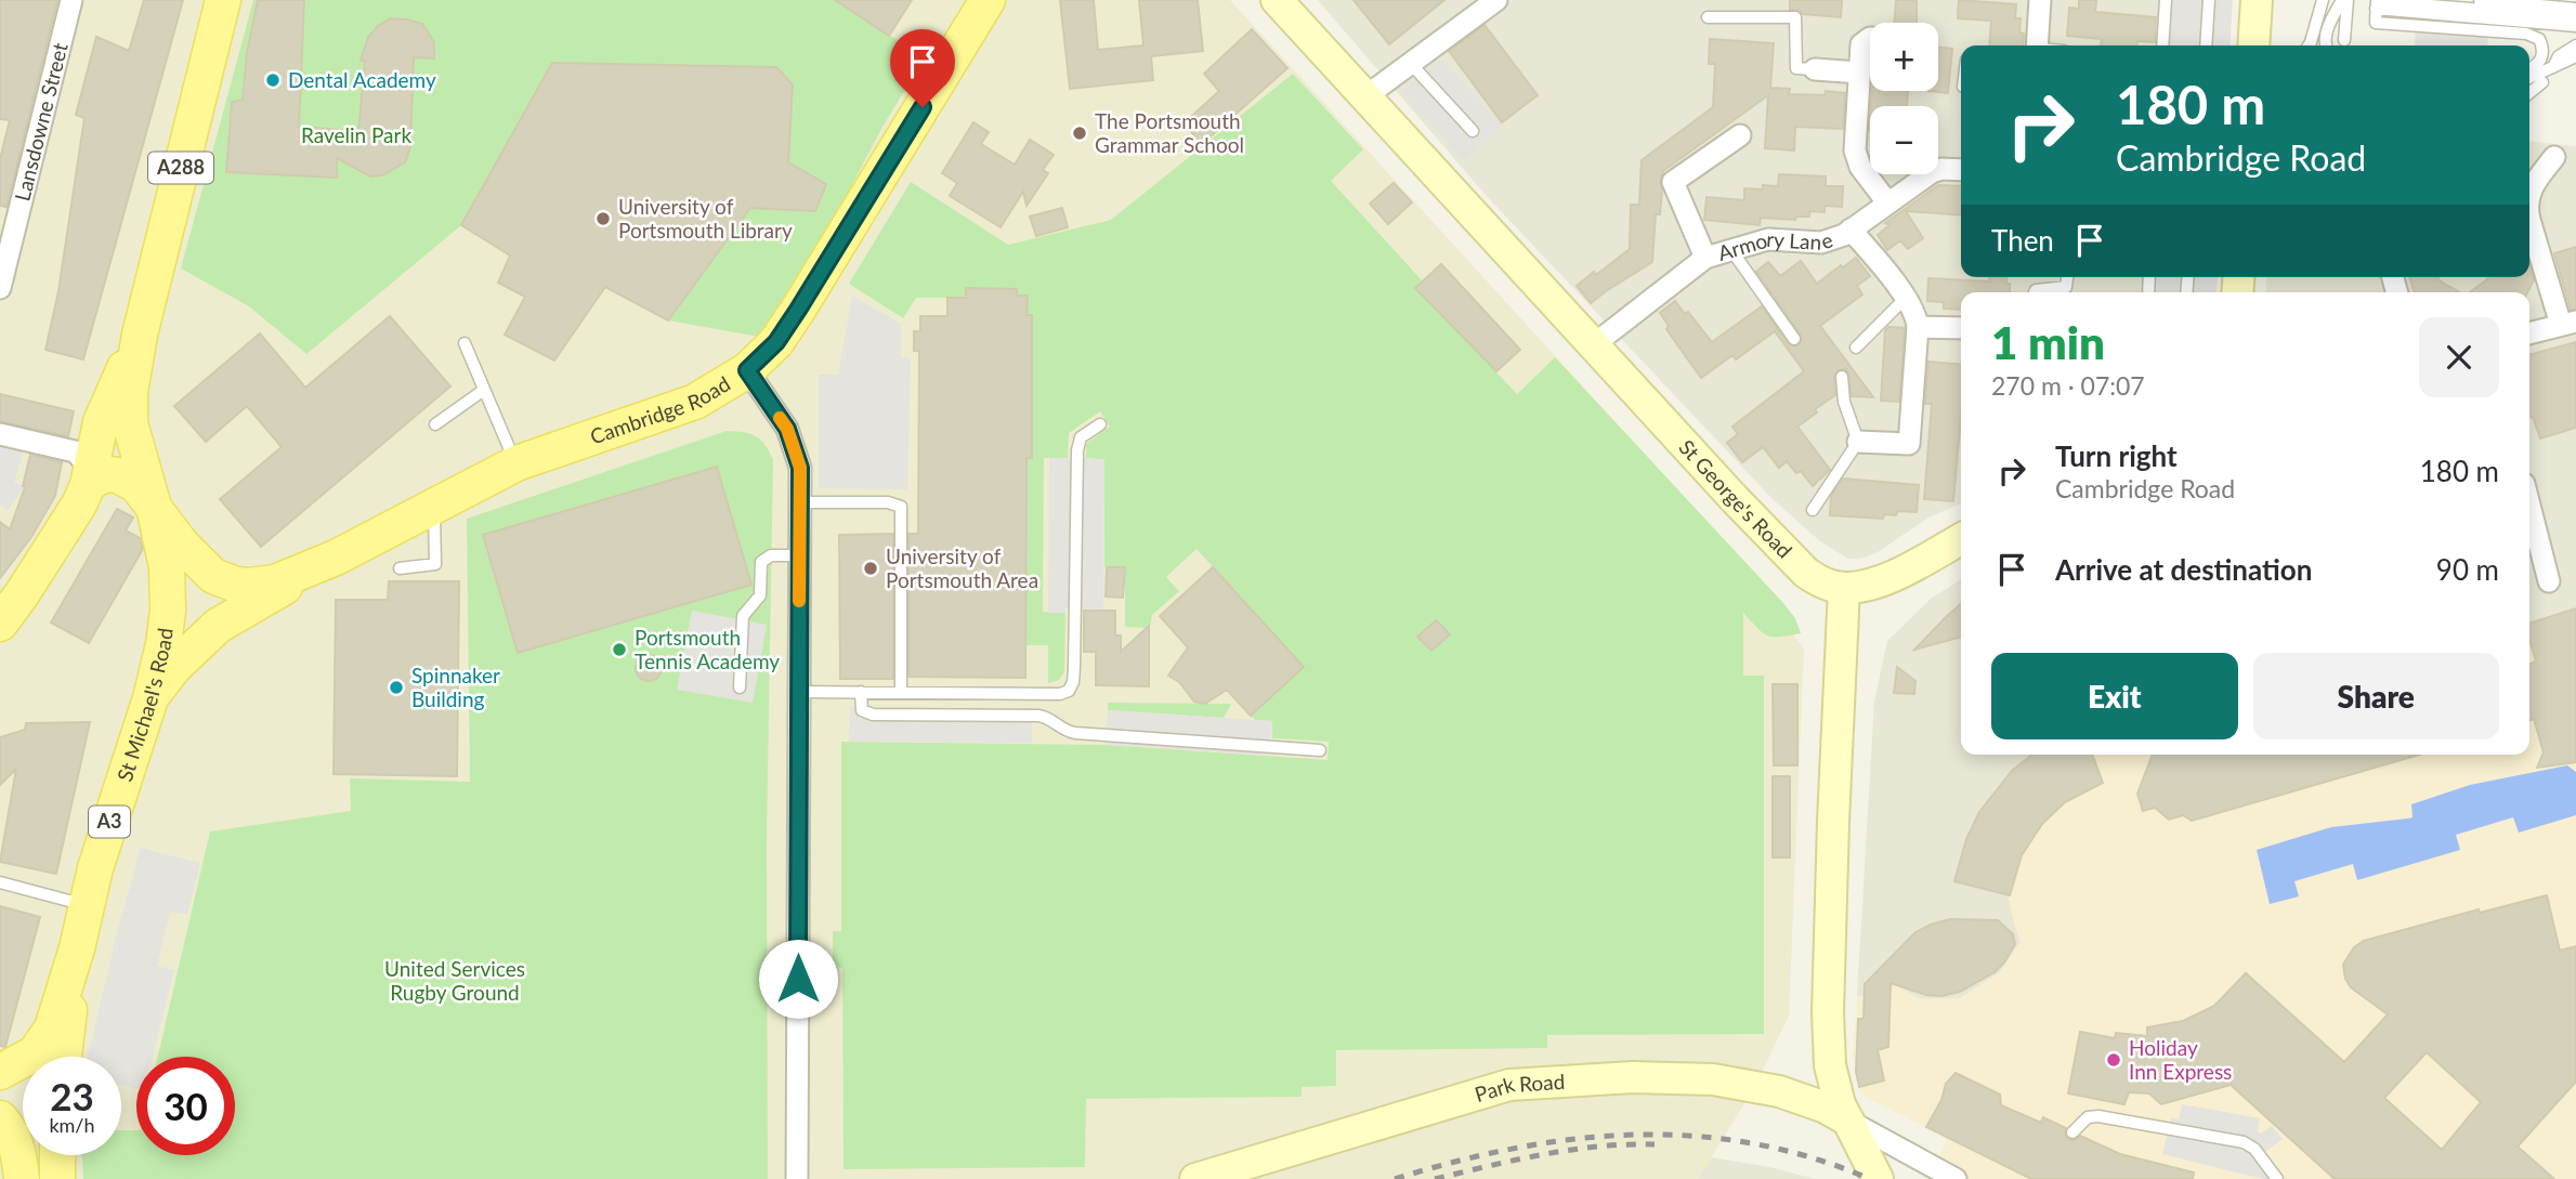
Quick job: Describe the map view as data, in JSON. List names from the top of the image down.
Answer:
{
  "streets": {
    "main road": [
      "A288",
      "Cambridge Road",
      "St George's Road",
      "St Michael's Road",
      "A3",
      "Park Road"
    ],
    "street": ["Lansdowne Street", "Armory Lane"]
  },
  "crossings": [
    ["A288", "Cambridge Road"],
    ["A288", "St Michael's Road"],
    ["A288", "A3"],
    ["Armory Lane", "St George's Road"],
    ["Cambridge Road", "St Michael's Road"],
    ["Cambridge Road", "A3"],
    ["St Michael's Road", "A3"]
  ],
  "parks": ["Ravelin Park", "United Services Rugby Ground"],
  "places": [
    "Dental Academy",
    "The Portsmouth Grammar School",
    "University of Portsmouth Library",
    "University of Portsmouth Area",
    "Portsmouth Tennis Academy",
    "Spinnaker Building",
    "Holiday Inn Express"
  ],
  "page": {
    "map_buttons": ["+", "−"],
    "turn": ["180 m", "Cambridge Road"],
    "then": "Then",
    "heading": ["1 min", "270 m · 07:07"],
    "list": [
      {
        "name": "Turn right",
        "note": "Cambridge Road",
        "value": "180 m"
      },
      {
        "name": "Arrive at destination",
        "value": "90 m"
      }
    ],
    "buttons": ["Exit", "Share"],
    "speed": "23 km/h",
    "limit": "30"
  }
}
